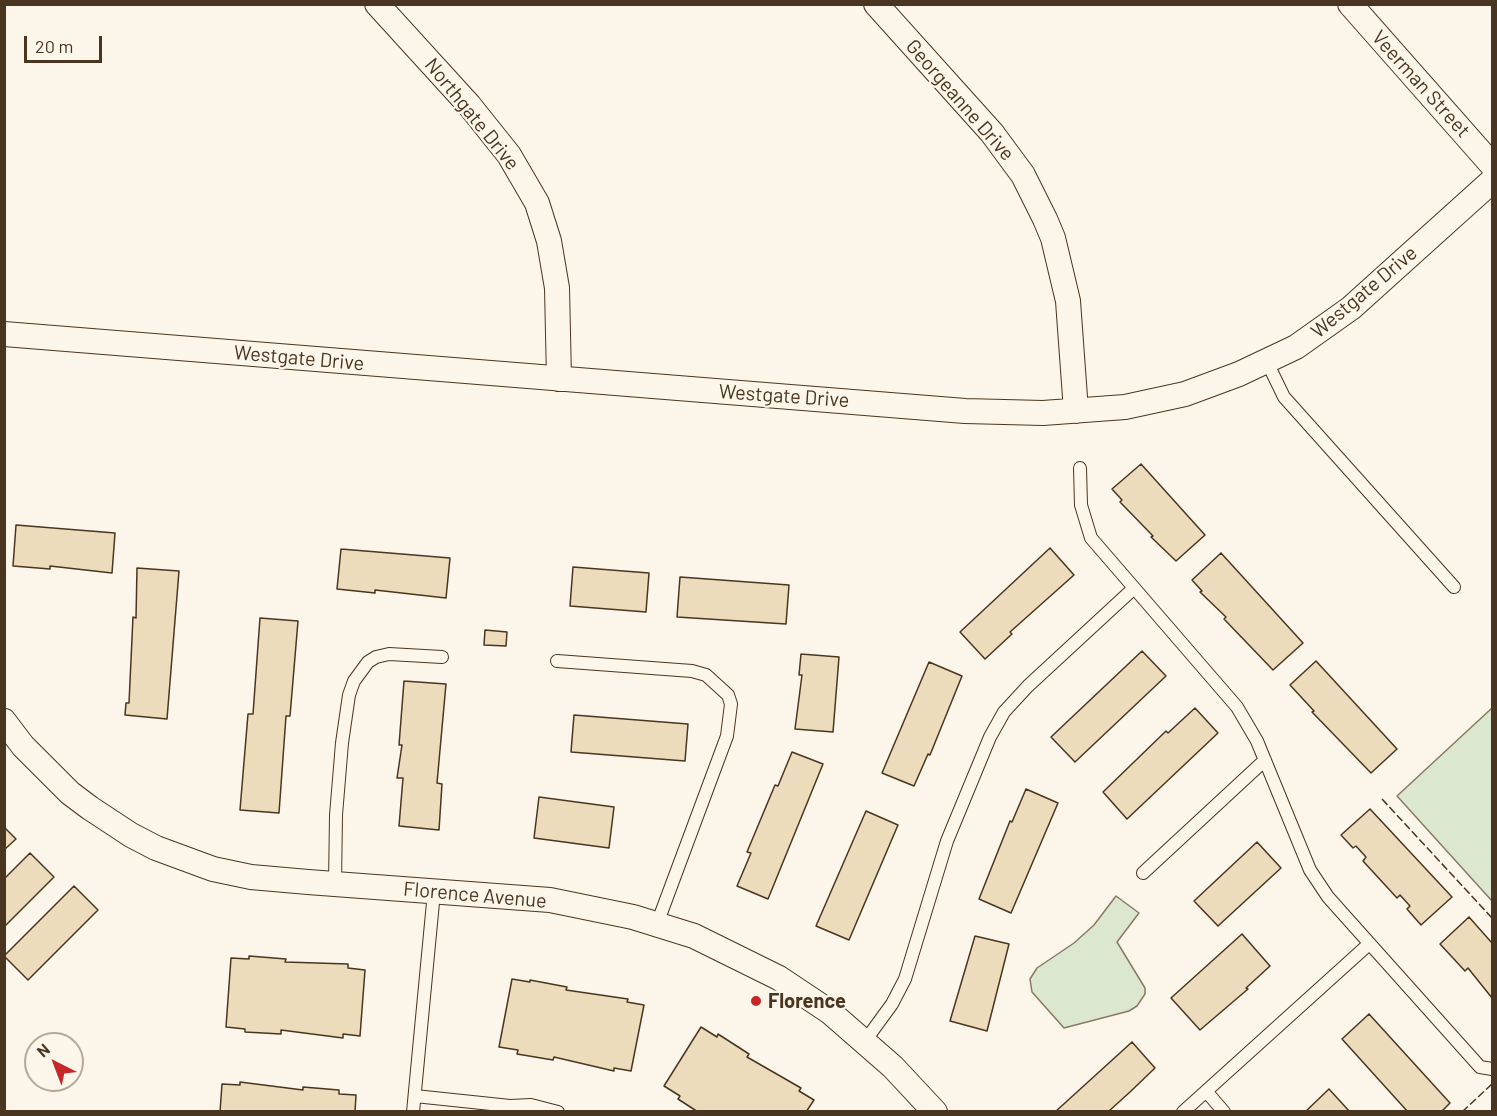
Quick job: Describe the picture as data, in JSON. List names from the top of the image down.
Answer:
{
  "streets": {
    "street": [
      "Veerman Street",
      "Georgeanne Drive",
      "Northgate Drive",
      "Westgate Drive",
      "Florence Avenue"
    ]
  },
  "crossings": [
    ["Georgeanne Drive", "Westgate Drive"],
    ["Northgate Drive", "Westgate Drive"]
  ],
  "places": ["Florence"],
  "scale_bar": "20 m",
  "north": "top left"
}
